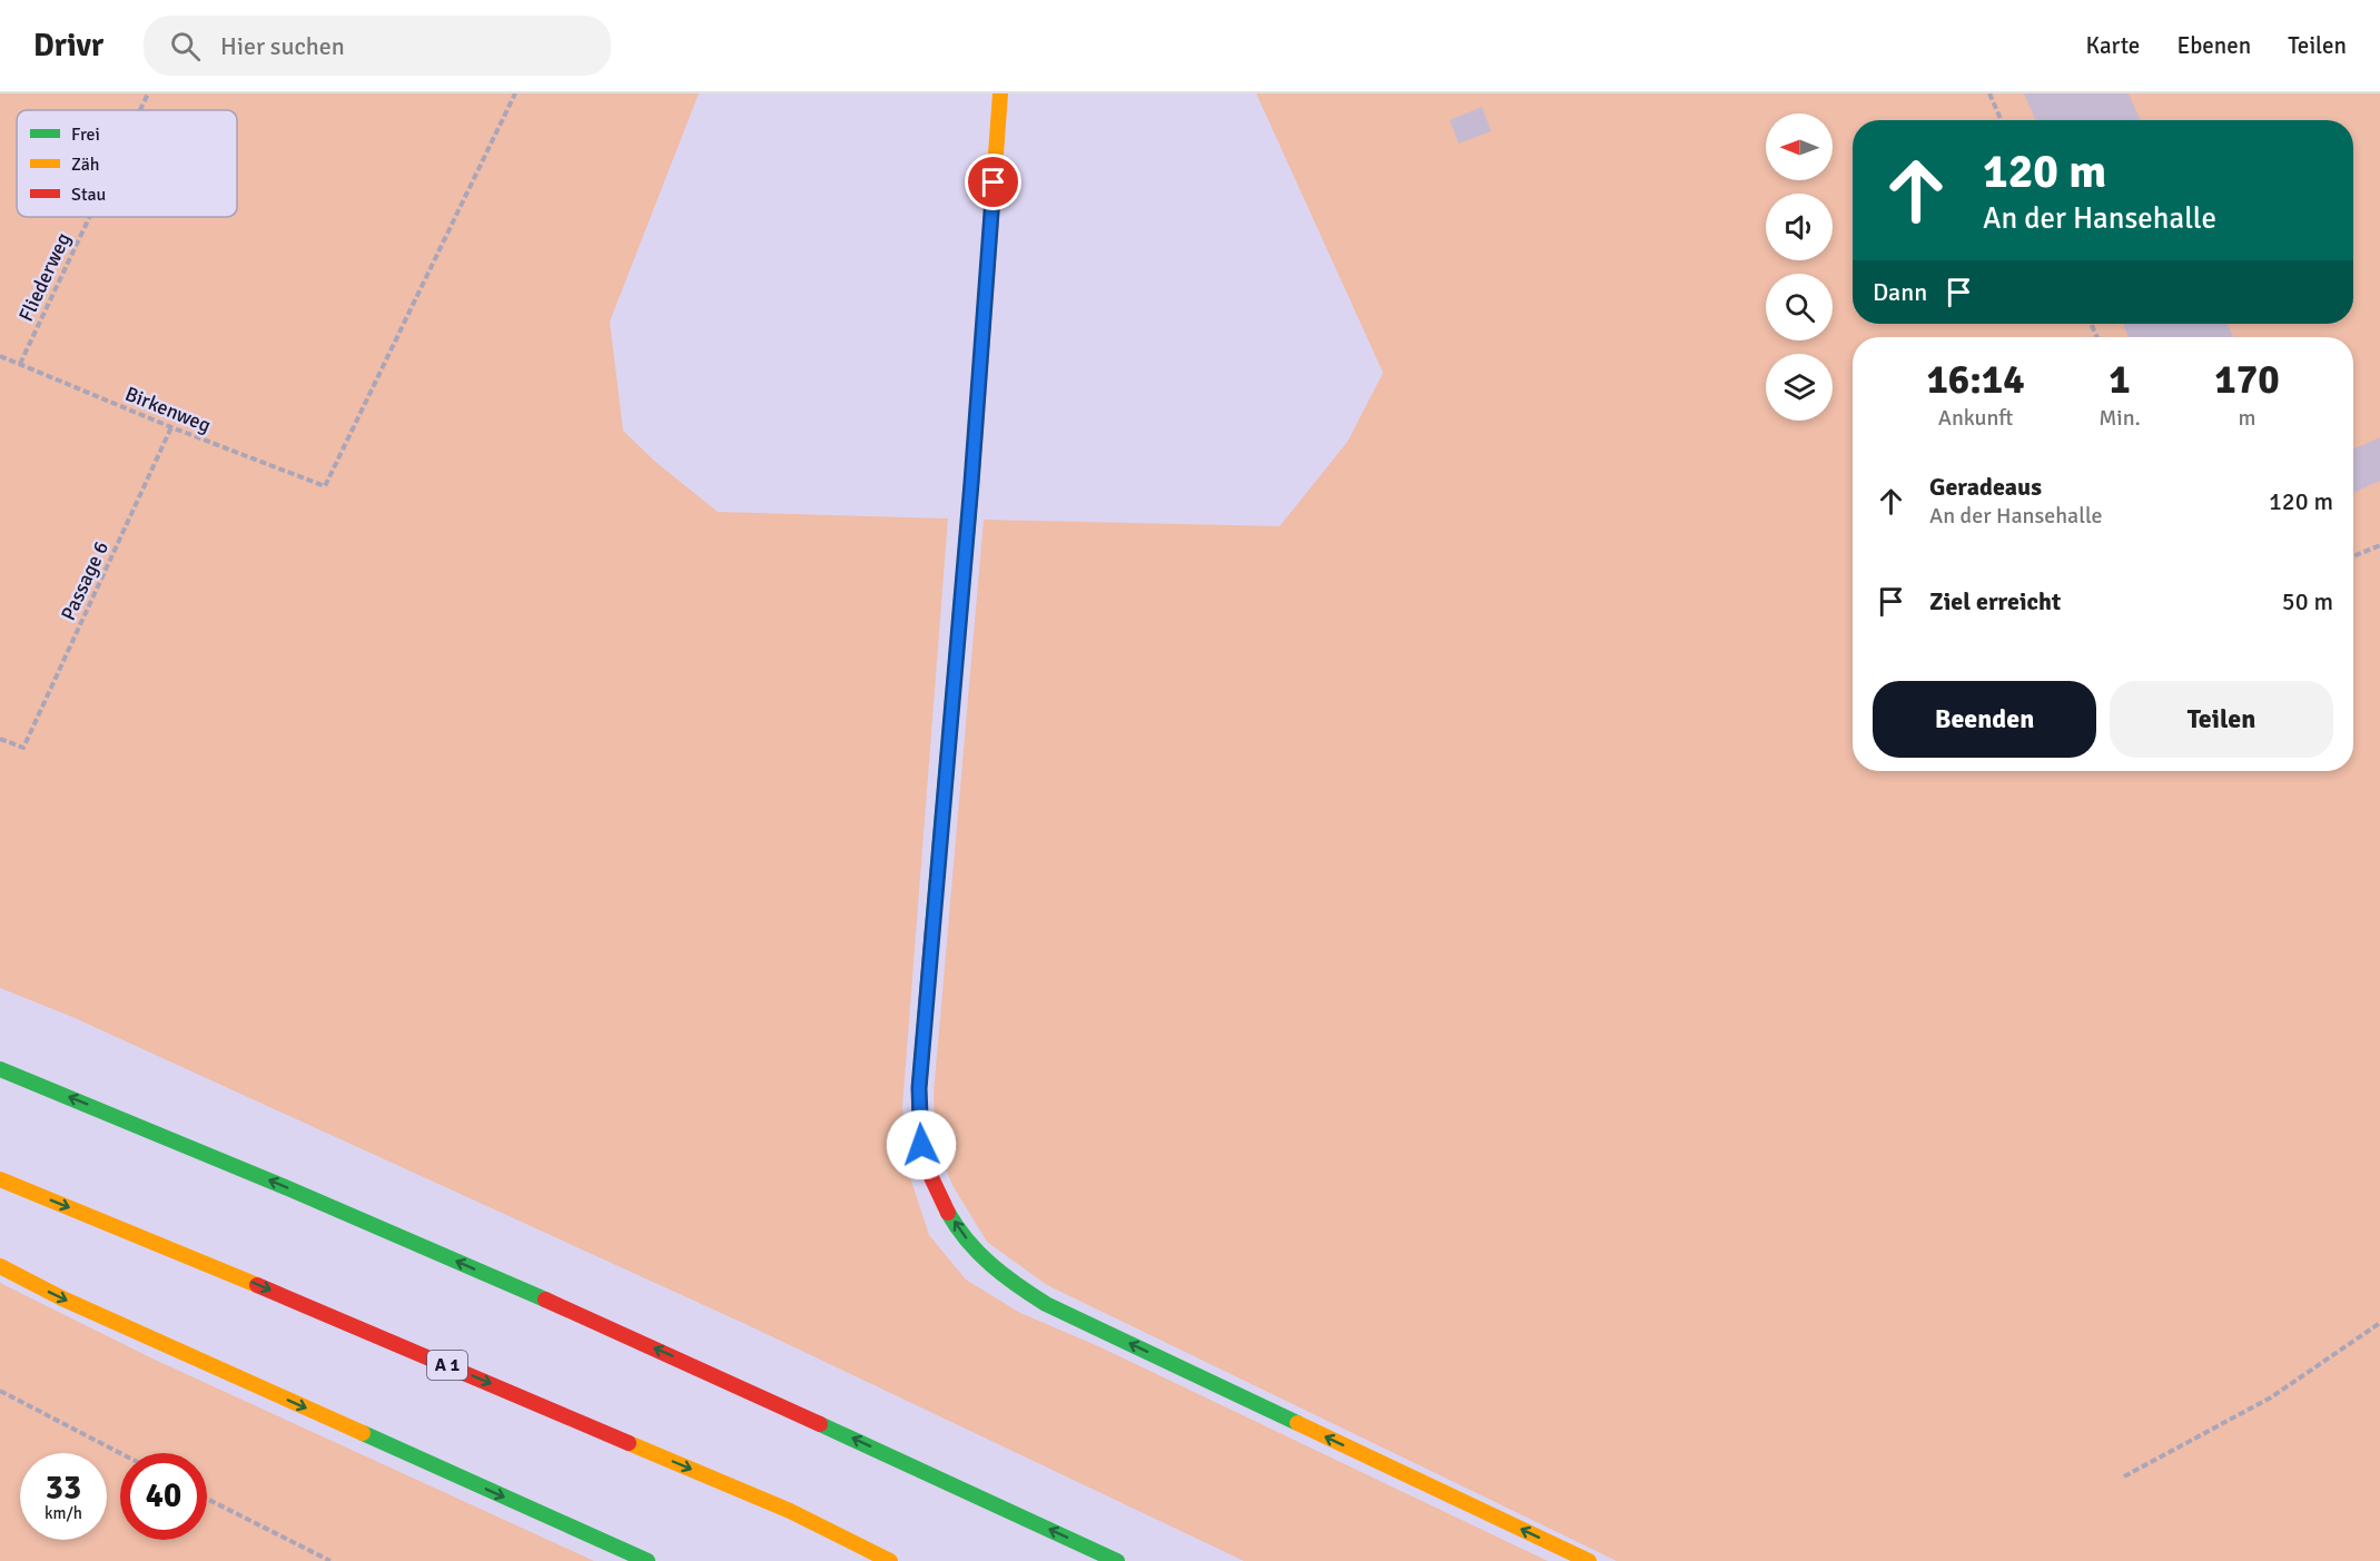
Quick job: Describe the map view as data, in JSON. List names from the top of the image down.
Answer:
{
  "streets": {
    "main road": ["A 1"],
    "path": ["Fliederweg", "Birkenweg", "Passage 6"]
  },
  "crossings": [
    ["Fliederweg", "Birkenweg"],
    ["Birkenweg", "Passage 6"]
  ],
  "legend": ["Frei", "Zäh", "Stau"],
  "north": "left",
  "page": {
    "header": "Drivr",
    "search": "Hier suchen",
    "nav": ["Karte", "Ebenen", "Teilen"],
    "turn": ["120 m", "An der Hansehalle"],
    "then": "Dann",
    "eta": [
      "16:14",
      "Ankunft",
      "1",
      "Min.",
      "170",
      "m"
    ],
    "list": [
      {
        "name": "Geradeaus",
        "note": "An der Hansehalle",
        "value": "120 m"
      },
      {
        "name": "Ziel erreicht",
        "value": "50 m"
      }
    ],
    "buttons": ["Beenden", "Teilen"],
    "speed": "33 km/h",
    "limit": "40"
  }
}
